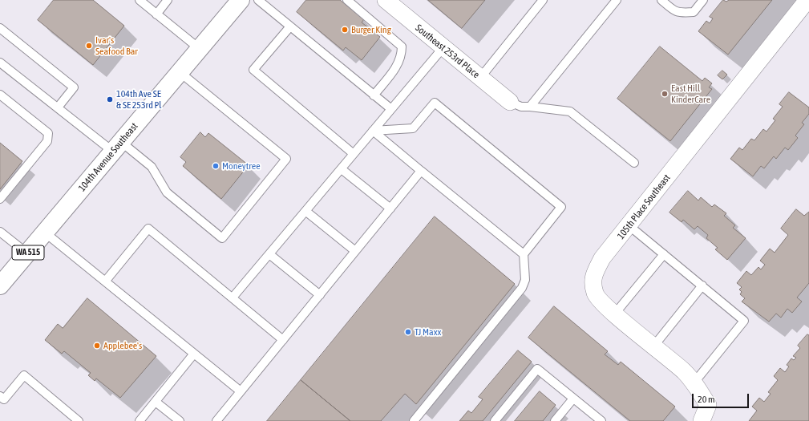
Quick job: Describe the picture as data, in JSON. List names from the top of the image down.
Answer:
{
  "streets": {
    "main road": ["104th Avenue Southeast", "WA 515"],
    "street": ["Southeast 253rd Place", "105th Place Southeast"]
  },
  "places": [
    "Burger King",
    "Ivar's Seafood Bar",
    "East Hill KinderCare",
    "104th Ave SE & SE 253rd Pl",
    "Moneytree",
    "TJ Maxx",
    "Applebee's"
  ],
  "scale_bar": "20 m"
}
